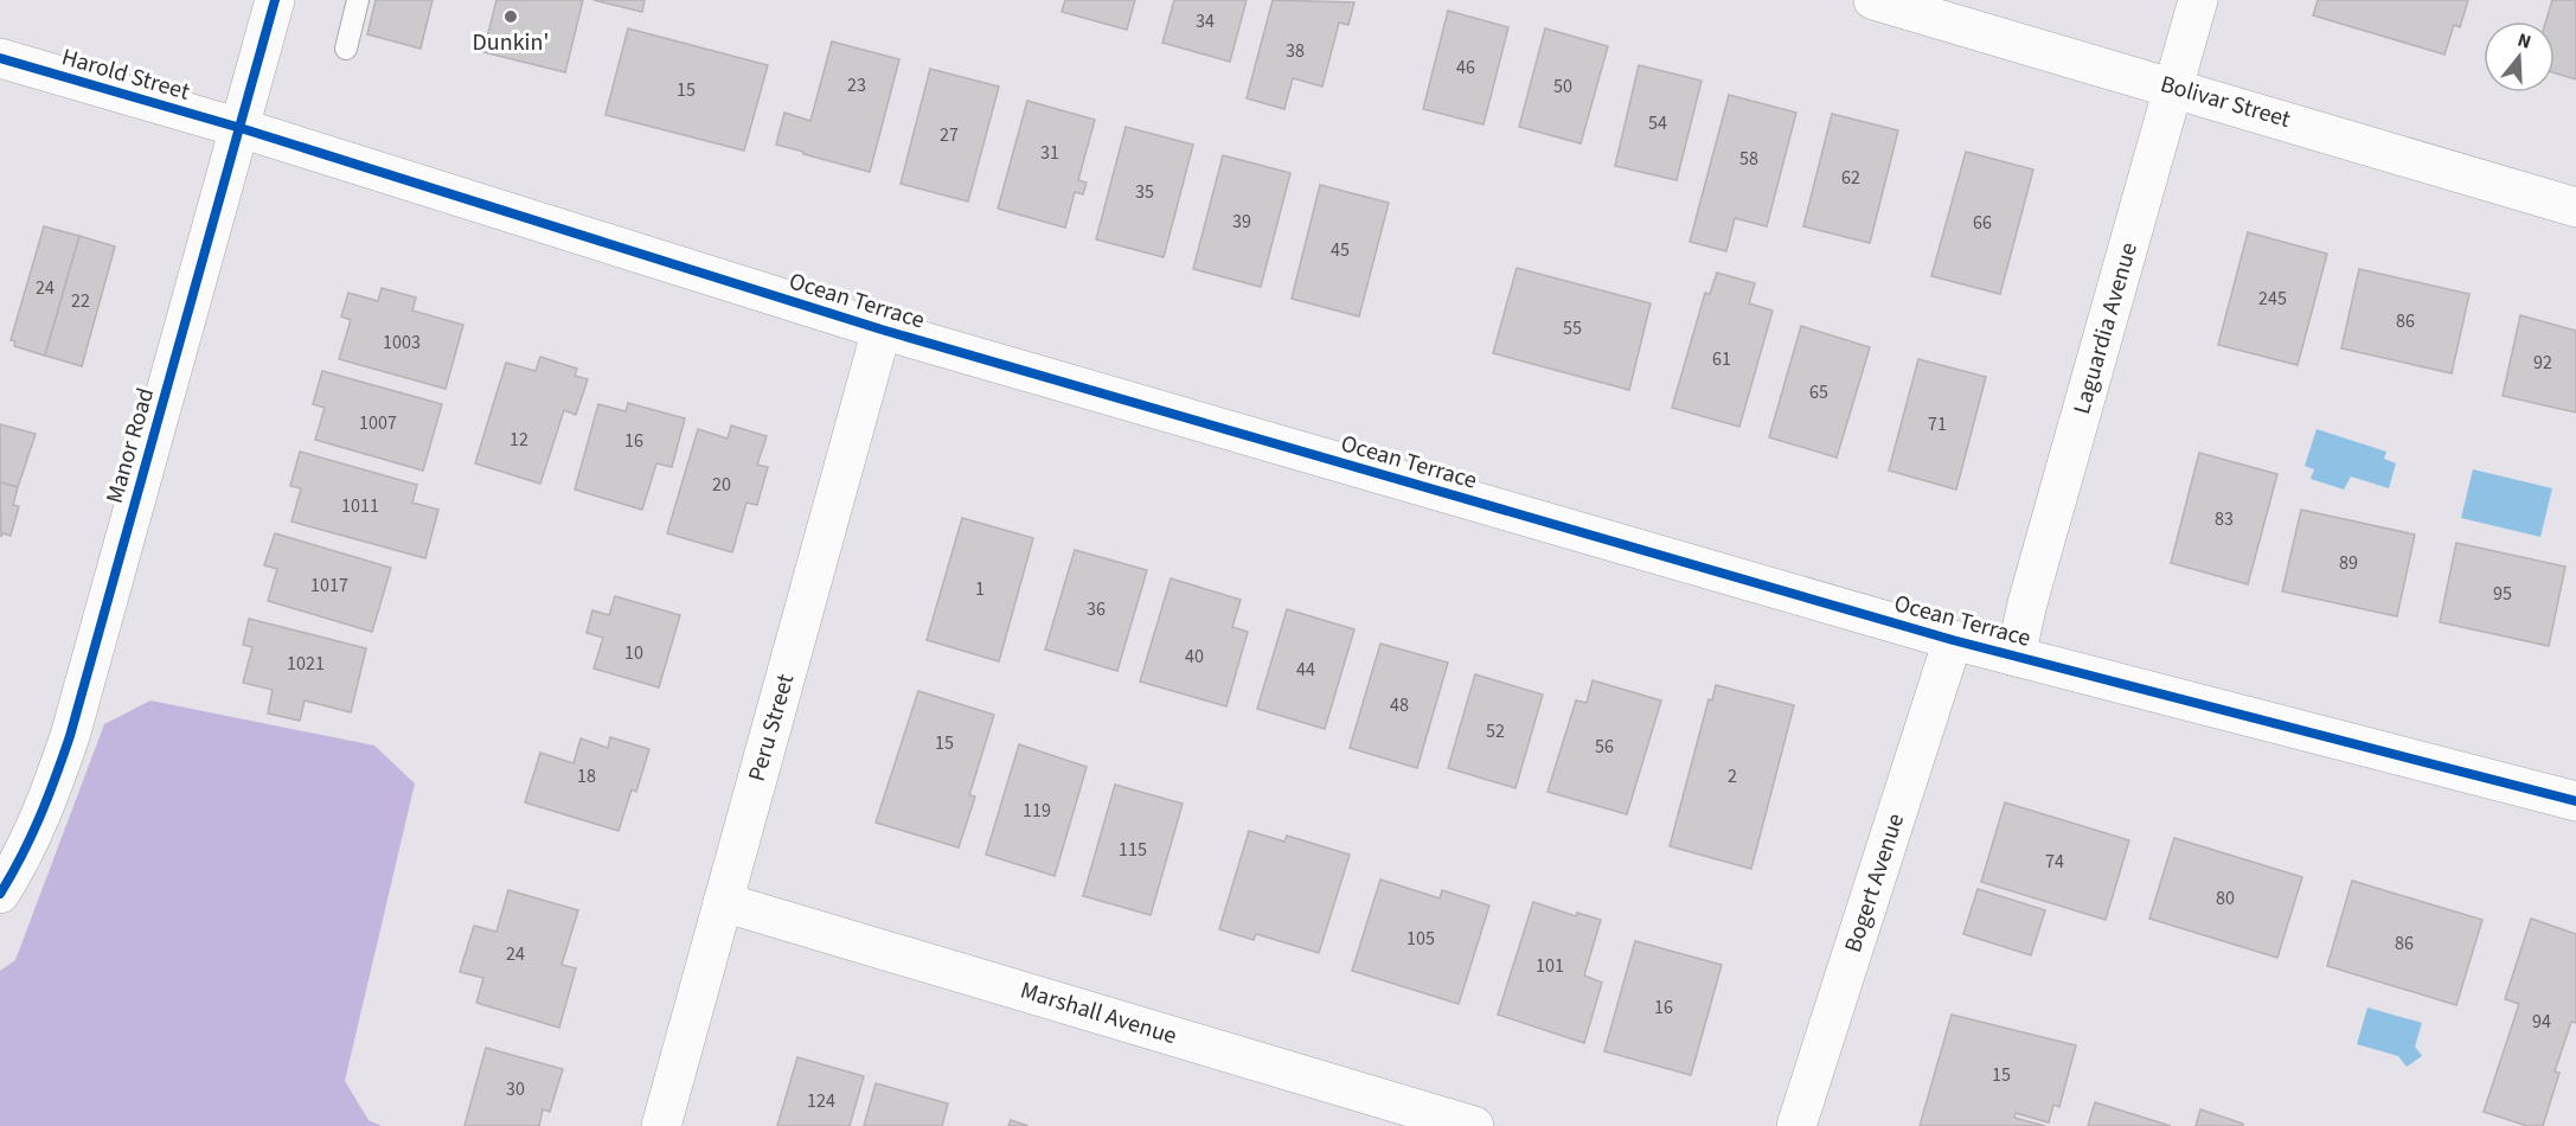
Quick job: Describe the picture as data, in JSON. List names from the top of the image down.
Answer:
{
  "streets": {
    "street": [
      "Harold Street",
      "Bolivar Street",
      "Ocean Terrace",
      "Laguardia Avenue",
      "Manor Road",
      "Peru Street",
      "Bogert Avenue",
      "Marshall Avenue"
    ]
  },
  "crossings": [
    ["Harold Street", "Ocean Terrace"],
    ["Harold Street", "Manor Road"],
    ["Bolivar Street", "Laguardia Avenue"],
    ["Ocean Terrace", "Laguardia Avenue"],
    ["Ocean Terrace", "Manor Road"],
    ["Ocean Terrace", "Peru Street"],
    ["Ocean Terrace", "Bogert Avenue"],
    ["Peru Street", "Marshall Avenue"]
  ],
  "places": ["Dunkin'"],
  "house_numbers": [
    "34",
    "38",
    "46",
    "23",
    "50",
    "15",
    "54",
    "27",
    "31",
    "58",
    "62",
    "35",
    "39",
    "66",
    "45",
    "24",
    "245",
    "22",
    "86",
    "55",
    "1003",
    "61",
    "92",
    "65",
    "1007",
    "71",
    "12",
    "16",
    "20",
    "1011",
    "83",
    "89",
    "1017",
    "1",
    "95",
    "36",
    "10",
    "40",
    "1021",
    "44",
    "48",
    "52",
    "15",
    "56",
    "18",
    "2",
    "119",
    "115",
    "74",
    "80",
    "105",
    "86",
    "24",
    "101",
    "16",
    "94",
    "15",
    "30",
    "124"
  ],
  "north": "top"
}
